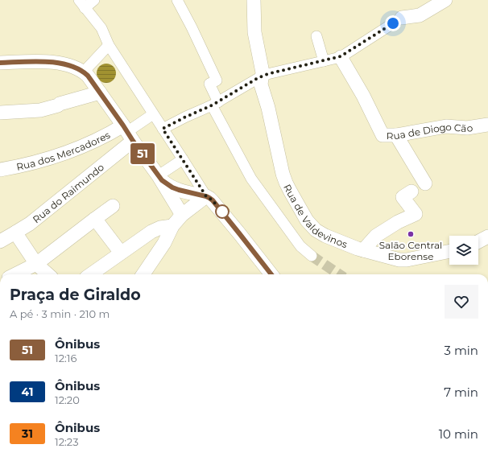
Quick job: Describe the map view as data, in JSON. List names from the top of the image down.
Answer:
{
  "streets": {
    "street": [
      "Rua de Diogo Cão",
      "Rua dos Mercadores",
      "Rua do Raimundo",
      "Rua de Valdevinos"
    ]
  },
  "crossings": [
    ["Rua dos Mercadores", "Rua do Raimundo"]
  ],
  "places": ["Salão Central Eborense"],
  "lines": ["bus line 51"],
  "page": {
    "on_map": "51",
    "heading": ["Praça de Giraldo", "A pé · 3 min · 210 m"],
    "list": [
      {
        "mark": "51",
        "name": "Ônibus",
        "note": "12:16",
        "value": "3 min"
      },
      {
        "mark": "41",
        "name": "Ônibus",
        "note": "12:20",
        "value": "7 min"
      },
      {
        "mark": "31",
        "name": "Ônibus",
        "note": "12:23",
        "value": "10 min"
      }
    ]
  }
}
